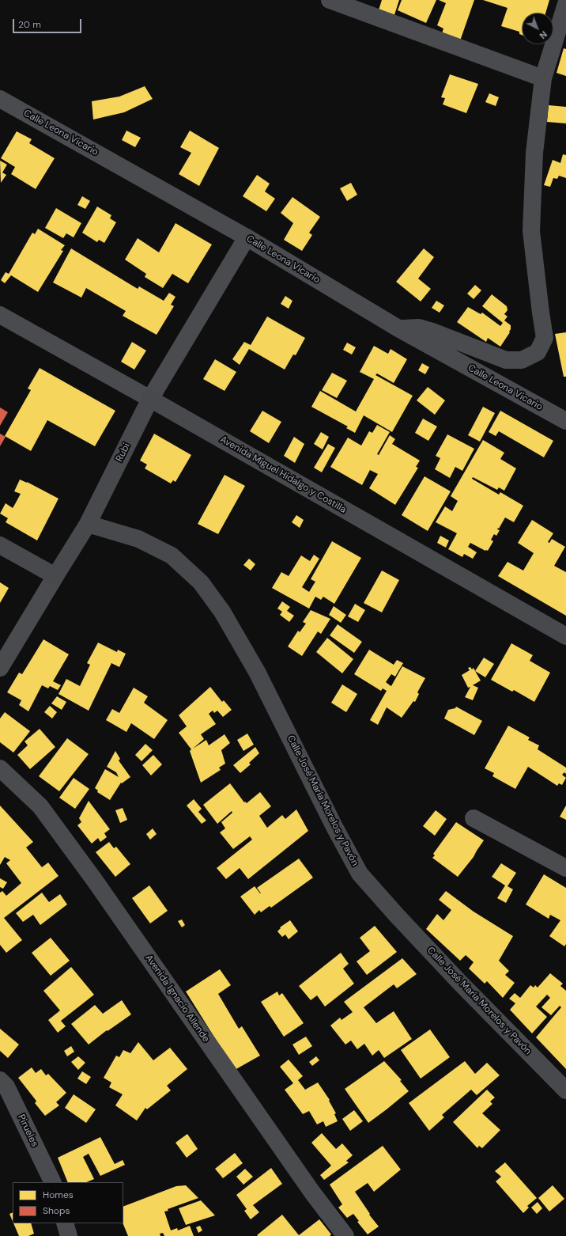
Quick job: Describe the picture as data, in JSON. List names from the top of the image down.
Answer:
{
  "streets": {
    "street": [
      "Calle Leona Vicario",
      "Rubi",
      "Avenida Miguel Hidalgo y Costilla",
      "Calle José María Morelos y Pavón",
      "Avenida Ignacio Allende",
      "Pirueles"
    ]
  },
  "crossings": [
    ["Calle Leona Vicario", "Rubi"],
    ["Rubi", "Avenida Miguel Hidalgo y Costilla"],
    ["Rubi", "Calle José María Morelos y Pavón"]
  ],
  "legend": ["Homes", "Shops"],
  "scale_bar": "20 m",
  "north": "bottom right"
}
